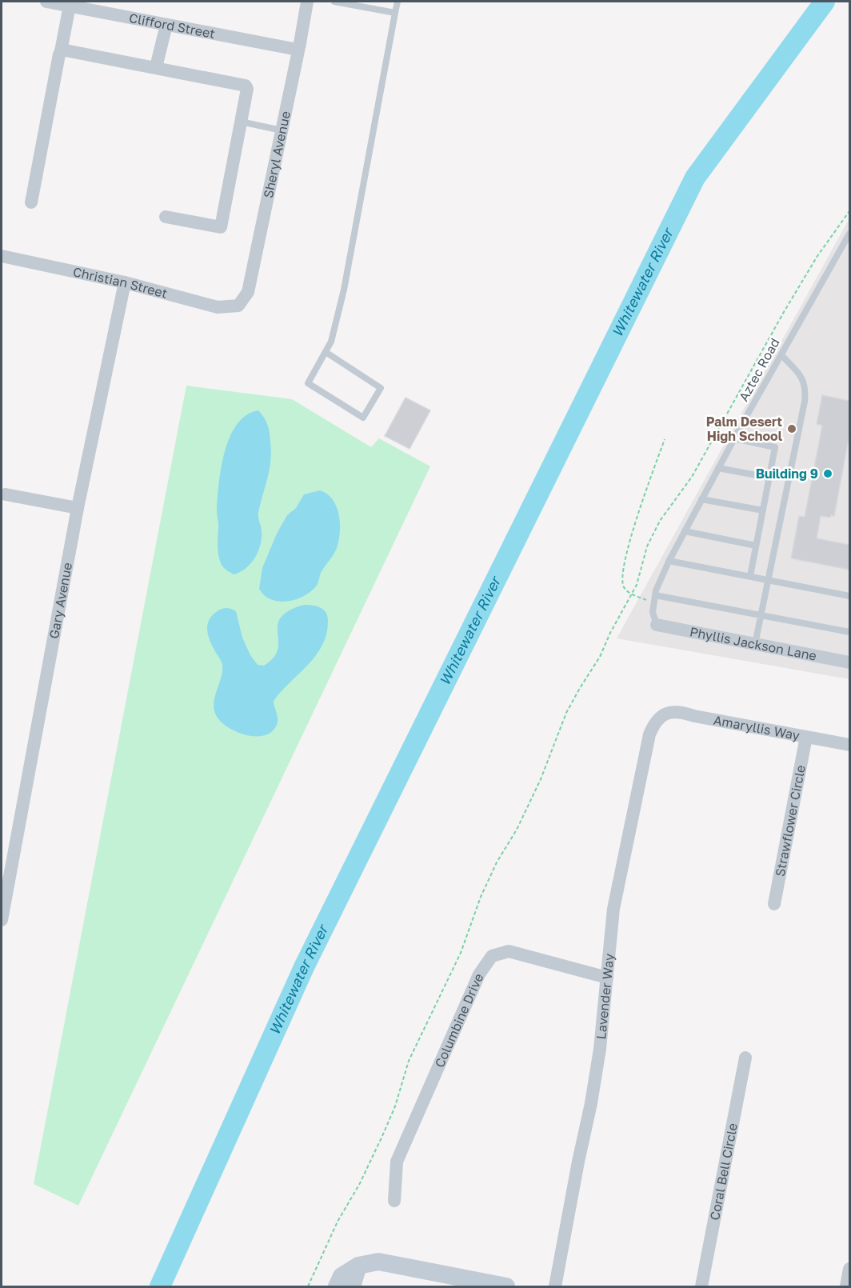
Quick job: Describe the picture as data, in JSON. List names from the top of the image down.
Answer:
{
  "streets": {
    "street": [
      "Clifford Street",
      "Sheryl Avenue",
      "Christian Street",
      "Gary Avenue",
      "Phyllis Jackson Lane",
      "Amaryllis Way",
      "Strawflower Circle",
      "Lavender Way",
      "Columbine Drive",
      "Coral Bell Circle"
    ],
    "lane": ["Aztec Road"]
  },
  "crossings": [
    ["Clifford Street", "Sheryl Avenue"],
    ["Sheryl Avenue", "Christian Street"],
    ["Christian Street", "Gary Avenue"],
    ["Aztec Road", "Phyllis Jackson Lane"],
    ["Amaryllis Way", "Strawflower Circle"],
    ["Amaryllis Way", "Lavender Way"],
    ["Lavender Way", "Columbine Drive"]
  ],
  "water": ["Whitewater River"],
  "places": ["Palm Desert High School", "Building 9"]
}
